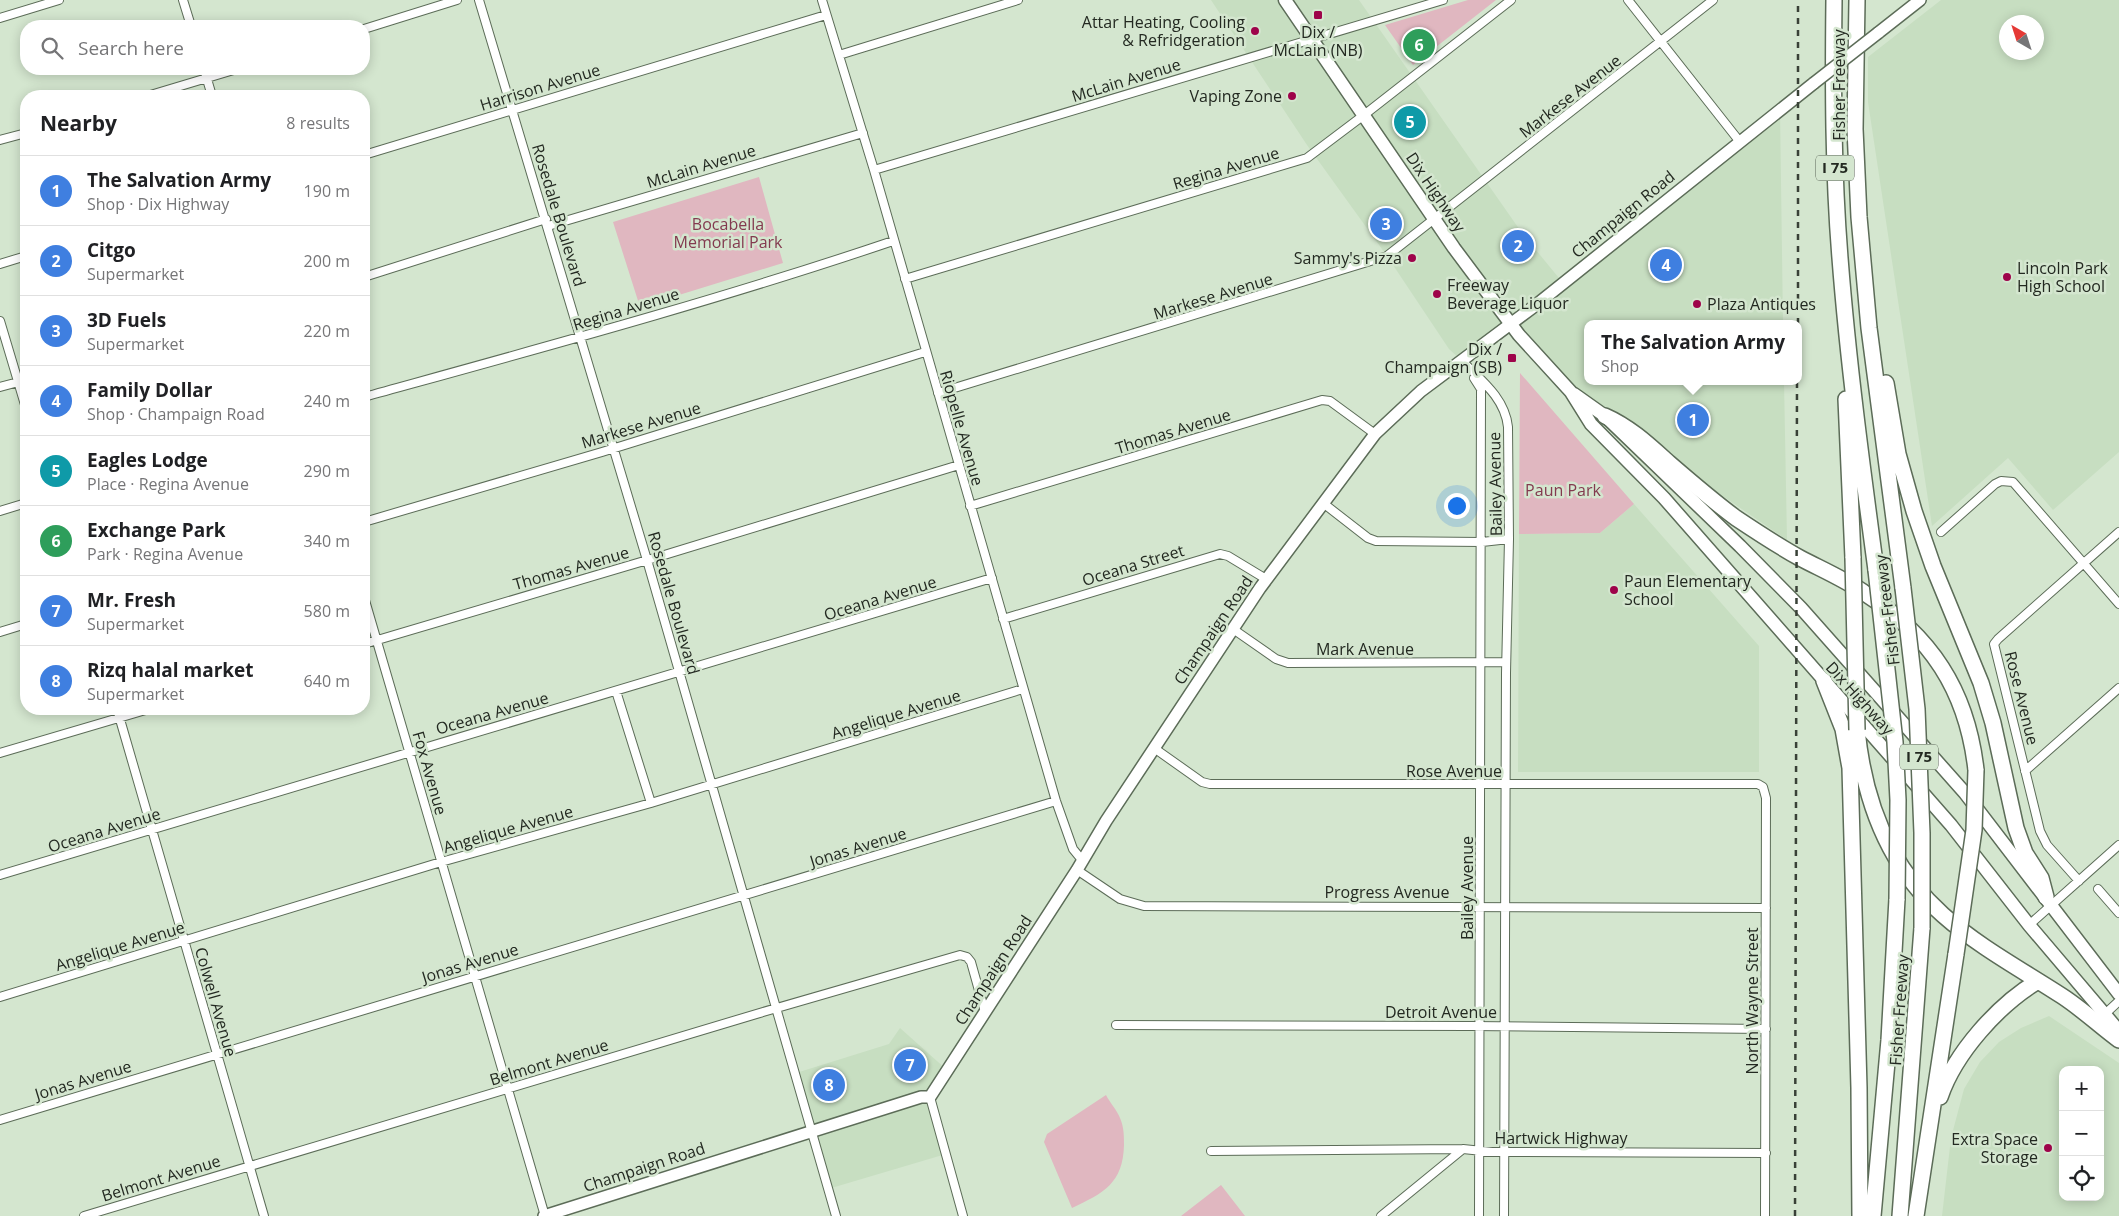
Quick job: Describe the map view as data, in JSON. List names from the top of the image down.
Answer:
{
  "streets": {
    "highway": ["Fisher Freeway", "I 75"],
    "main road": ["Dix Highway"],
    "street": [
      "McLain Avenue",
      "Harrison Avenue",
      "Markese Avenue",
      "Regina Avenue",
      "Champaign Road",
      "Rosedale Boulevard",
      "Riopelle Avenue",
      "Thomas Avenue",
      "Bailey Avenue",
      "Oceana Street",
      "Oceana Avenue",
      "Mark Avenue",
      "Rose Avenue",
      "Angelique Avenue",
      "Fox Avenue",
      "Jonas Avenue",
      "Progress Avenue",
      "North Wayne Street",
      "Colwell Avenue",
      "Detroit Avenue",
      "Belmont Avenue",
      "Hartwick Highway"
    ]
  },
  "crossings": [
    ["McLain Avenue", "Dix Highway"],
    ["McLain Avenue", "Rosedale Boulevard"],
    ["McLain Avenue", "Riopelle Avenue"],
    ["Harrison Avenue", "Rosedale Boulevard"],
    ["Harrison Avenue", "Riopelle Avenue"],
    ["Markese Avenue", "Dix Highway"],
    ["Markese Avenue", "Rosedale Boulevard"],
    ["Markese Avenue", "Riopelle Avenue"],
    ["Regina Avenue", "Dix Highway"],
    ["Regina Avenue", "Rosedale Boulevard"],
    ["Regina Avenue", "Riopelle Avenue"],
    ["Dix Highway", "Champaign Road"],
    ["Champaign Road", "Rosedale Boulevard"],
    ["Champaign Road", "Riopelle Avenue"],
    ["Champaign Road", "Thomas Avenue"],
    ["Champaign Road", "Bailey Avenue"],
    ["Champaign Road", "Oceana Street"],
    ["Champaign Road", "Mark Avenue"],
    ["Champaign Road", "Rose Avenue"],
    ["Champaign Road", "Fox Avenue"],
    ["Champaign Road", "Progress Avenue"],
    ["Champaign Road", "Belmont Avenue"],
    ["Rosedale Boulevard", "Thomas Avenue"],
    ["Rosedale Boulevard", "Oceana Avenue"],
    ["Rosedale Boulevard", "Angelique Avenue"],
    ["Rosedale Boulevard", "Jonas Avenue"],
    ["Rosedale Boulevard", "Belmont Avenue"],
    ["Riopelle Avenue", "Thomas Avenue"],
    ["Riopelle Avenue", "Oceana Street"],
    ["Riopelle Avenue", "Oceana Avenue"],
    ["Riopelle Avenue", "Angelique Avenue"],
    ["Riopelle Avenue", "Jonas Avenue"],
    ["Riopelle Avenue", "Progress Avenue"],
    ["Thomas Avenue", "Fox Avenue"],
    ["Bailey Avenue", "Mark Avenue"],
    ["Bailey Avenue", "Rose Avenue"],
    ["Bailey Avenue", "Progress Avenue"],
    ["Bailey Avenue", "Detroit Avenue"],
    ["Bailey Avenue", "Hartwick Highway"],
    ["Oceana Avenue", "Fox Avenue"],
    ["Oceana Avenue", "Colwell Avenue"],
    ["Rose Avenue", "North Wayne Street"],
    ["Angelique Avenue", "Fox Avenue"],
    ["Angelique Avenue", "Colwell Avenue"],
    ["Fox Avenue", "Jonas Avenue"],
    ["Fox Avenue", "Belmont Avenue"],
    ["Jonas Avenue", "Colwell Avenue"],
    ["Progress Avenue", "North Wayne Street"],
    ["North Wayne Street", "Detroit Avenue"],
    ["North Wayne Street", "Hartwick Highway"],
    ["Colwell Avenue", "Belmont Avenue"]
  ],
  "parks": ["Bocabella Memorial Park", "Paun Park"],
  "places": {
    "transit": ["Dix / McLain (NB)", "Dix / Champaign (SB)"],
    "other": [
      "Attar Heating, Cooling & Refridgeration",
      "Vaping Zone",
      "Sammy's Pizza",
      "Lincoln Park High School",
      "Freeway Beverage Liquor",
      "Plaza Antiques",
      "Paun Elementary School",
      "Extra Space Storage"
    ]
  },
  "north": "top left",
  "page": {
    "search": "Search here",
    "pins": [
      "6",
      "5",
      "3",
      "2",
      "4",
      "1",
      "7",
      "8"
    ],
    "heading": ["Nearby", "8 results"],
    "list": [
      {
        "mark": "1",
        "name": "The Salvation Army",
        "note": "Shop · Dix Highway",
        "value": "190 m"
      },
      {
        "mark": "2",
        "name": "Citgo",
        "note": "Supermarket",
        "value": "200 m"
      },
      {
        "mark": "3",
        "name": "3D Fuels",
        "note": "Supermarket",
        "value": "220 m"
      },
      {
        "mark": "4",
        "name": "Family Dollar",
        "note": "Shop · Champaign Road",
        "value": "240 m"
      },
      {
        "mark": "5",
        "name": "Eagles Lodge",
        "note": "Place · Regina Avenue",
        "value": "290 m"
      },
      {
        "mark": "6",
        "name": "Exchange Park",
        "note": "Park · Regina Avenue",
        "value": "340 m"
      },
      {
        "mark": "7",
        "name": "Mr. Fresh",
        "note": "Supermarket",
        "value": "580 m"
      },
      {
        "mark": "8",
        "name": "Rizq halal market",
        "note": "Supermarket",
        "value": "640 m"
      }
    ],
    "popup": ["The Salvation Army", "Shop"],
    "map_buttons": ["+", "−"]
  }
}
